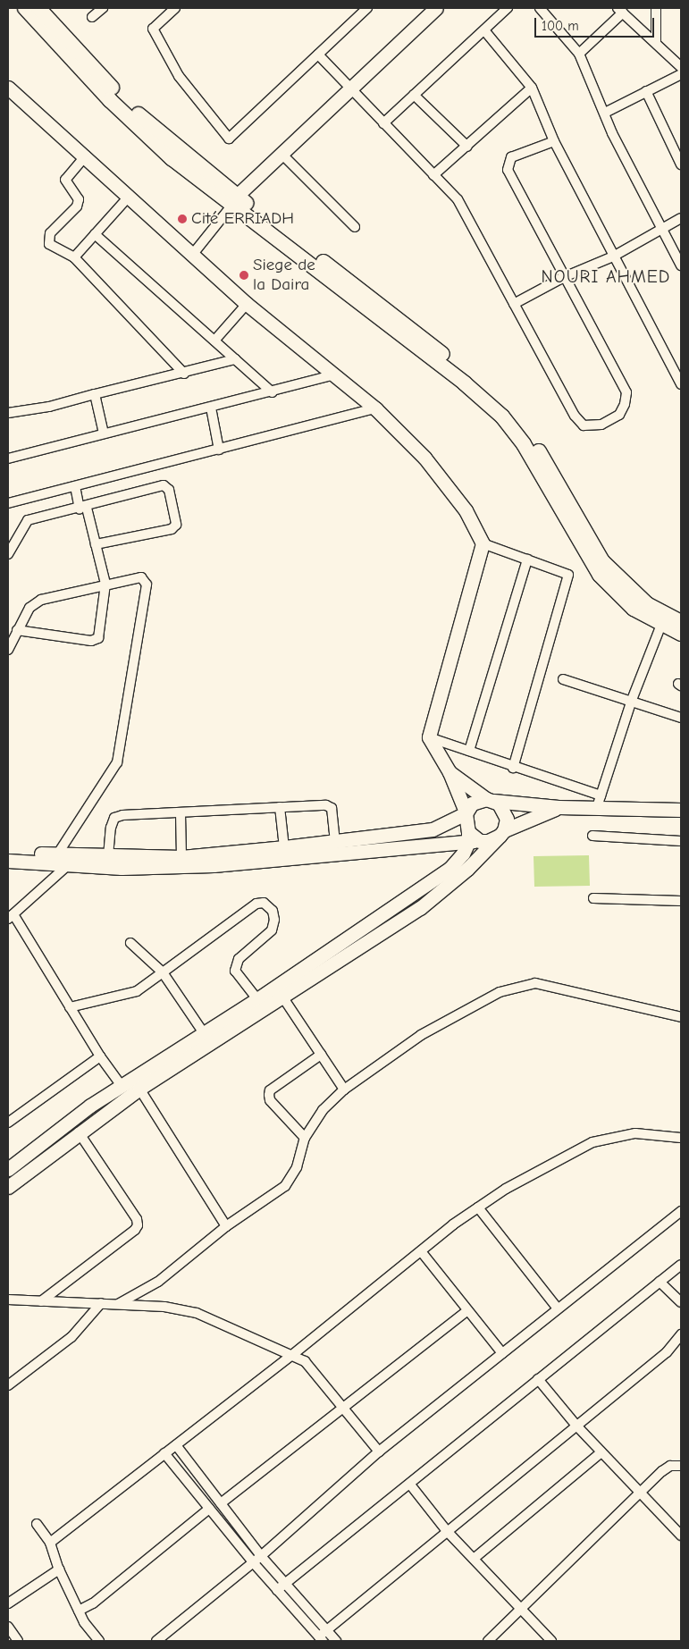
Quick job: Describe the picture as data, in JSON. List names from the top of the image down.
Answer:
{
  "districts": ["NOURI AHMED"],
  "places": ["Cité ERRIADH", "Siege de la Daira"],
  "scale_bar": "100 m"
}
